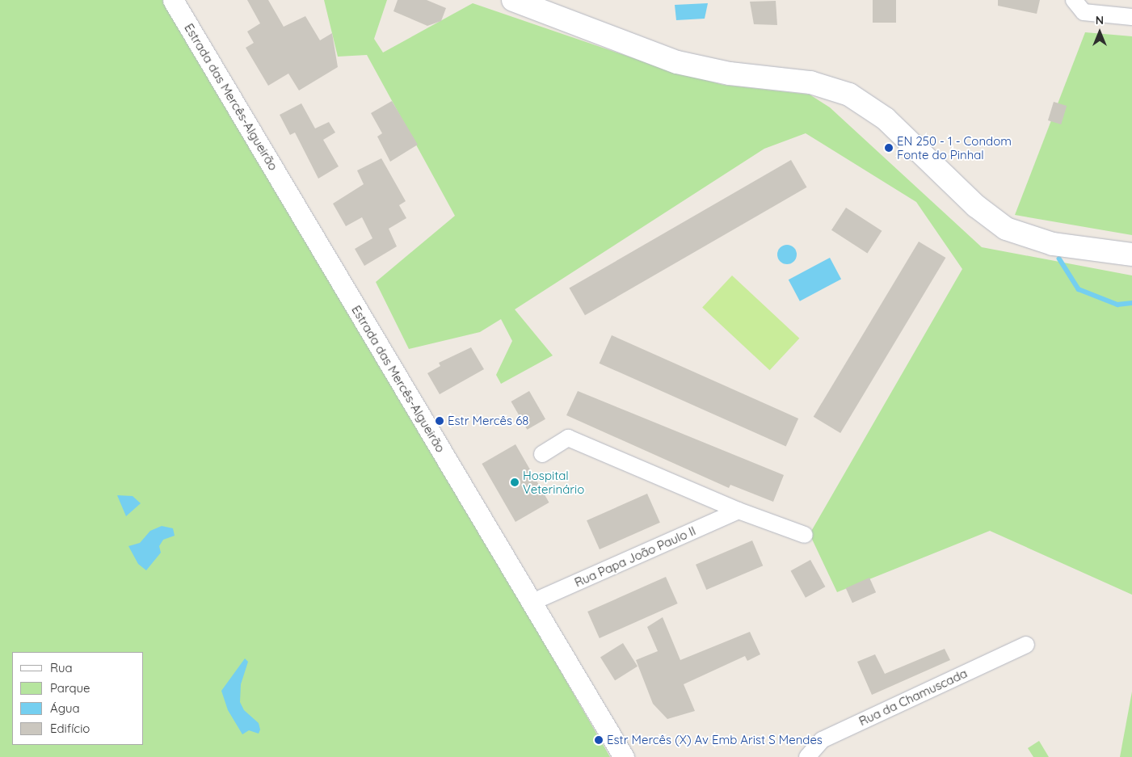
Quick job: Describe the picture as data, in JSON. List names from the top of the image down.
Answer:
{
  "streets": {
    "street": ["Estrada das Mercês-Algueirão", "Rua Papa João Paulo II", "Rua da Chamuscada"]
  },
  "crossings": [
    ["Estrada das Mercês-Algueirão", "Rua Papa João Paulo II"]
  ],
  "places": [
    "EN 250 - 1 - Condom Fonte do Pinhal",
    "Estr Mercês 68",
    "Hospital Veterinário",
    "Estr Mercês (X) Av Emb Arist S Mendes"
  ],
  "legend": [
    "Rua",
    "Parque",
    "Água",
    "Edifício"
  ],
  "north": "top"
}
